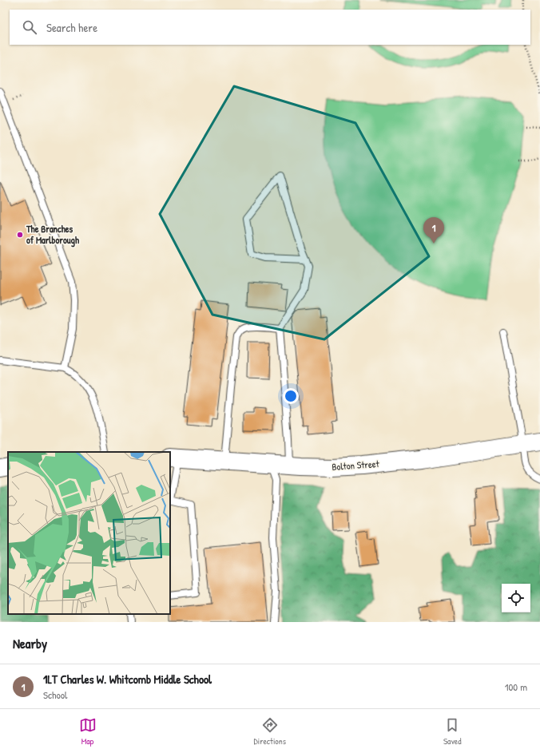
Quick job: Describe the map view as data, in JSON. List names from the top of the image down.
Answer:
{
  "streets": {
    "main road": ["Bolton Street"]
  },
  "places": ["The Branches of Marlborough"],
  "page": {
    "search": "Search here",
    "pins": "1",
    "heading": "Nearby",
    "list": [
      {
        "mark": "1",
        "name": "1LT Charles W. Whitcomb Middle School",
        "note": "School",
        "value": "100 m"
      }
    ],
    "nav": ["Map", "Directions", "Saved"]
  }
}
